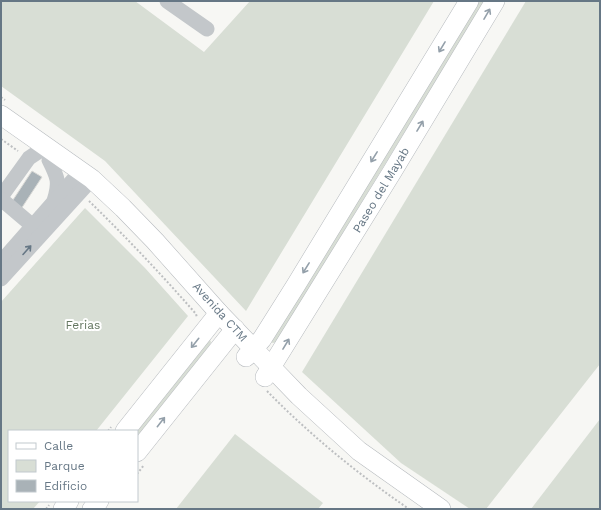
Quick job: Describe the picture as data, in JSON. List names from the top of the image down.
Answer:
{
  "streets": {
    "main road": ["Paseo del Mayab", "Avenida CTM"]
  },
  "crossings": [
    ["Paseo del Mayab", "Avenida CTM"]
  ],
  "parks": ["Ferias"],
  "legend": ["Calle", "Parque", "Edificio"]
}
